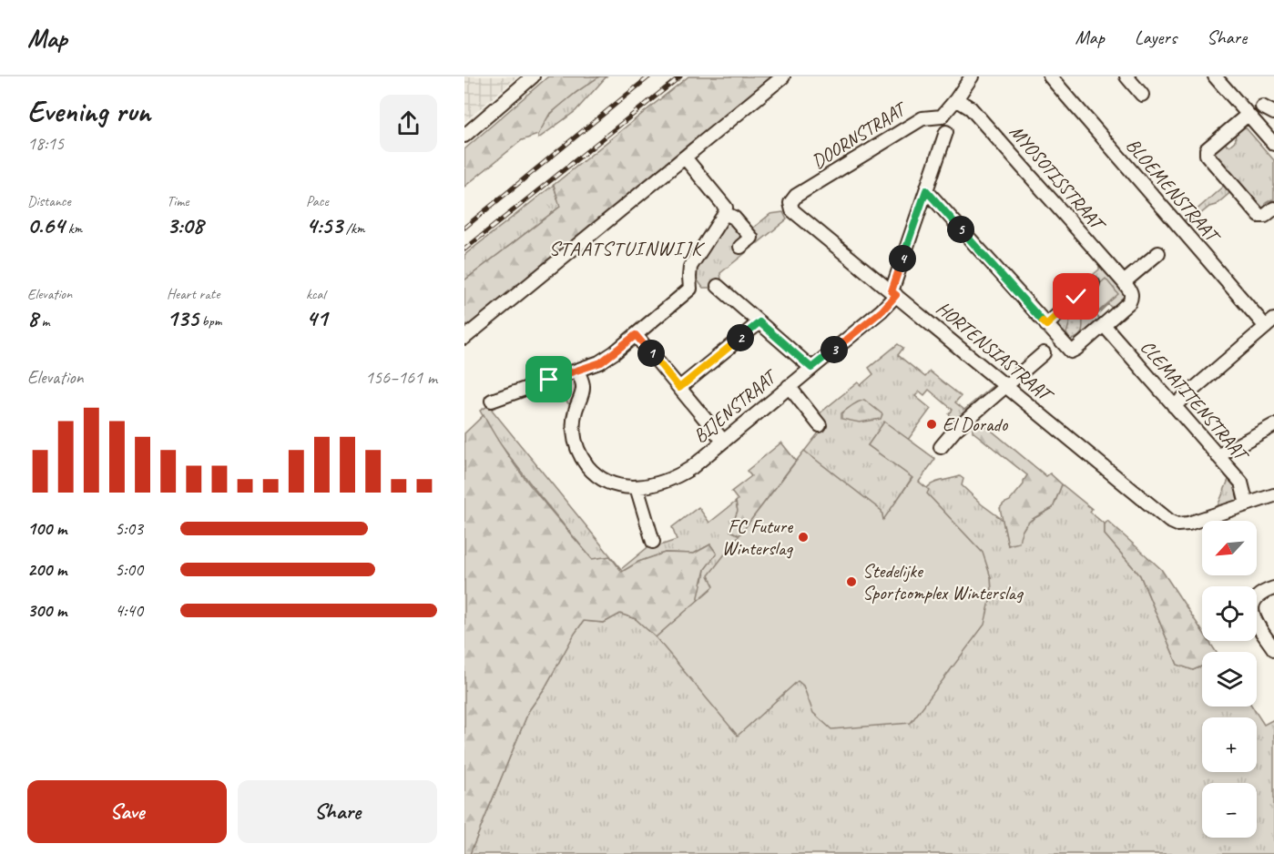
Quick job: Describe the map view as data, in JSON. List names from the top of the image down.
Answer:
{
  "streets": {
    "street": [
      "DOORNSTRAAT",
      "MYOSOTISSTRAAT",
      "BLOEMENSTRAAT",
      "HORTENSIASTRAAT",
      "CLEMATITENSTRAAT",
      "BIJENSTRAAT"
    ]
  },
  "crossings": [
    ["DOORNSTRAAT", "MYOSOTISSTRAAT"],
    ["DOORNSTRAAT", "HORTENSIASTRAAT"],
    ["HORTENSIASTRAAT", "CLEMATITENSTRAAT"],
    ["HORTENSIASTRAAT", "BIJENSTRAAT"]
  ],
  "districts": ["STAATSTUINWIJK"],
  "places": ["El Dorado", "FC Future Winterslag", "Stedelijke Sportcomplex Winterslag"],
  "north": "bottom left",
  "page": {
    "header": "Map",
    "nav": ["Map", "Layers", "Share"],
    "heading": ["Evening run", "18:15"],
    "stats": [
      ["Distance", "0.64 km"],
      ["Time", "3:08"],
      ["Pace", "4:53 /km"],
      ["Elevation", "8 m"],
      ["Heart rate", "135 bpm"],
      ["kcal", "41"]
    ],
    "pins": [
      "5",
      "4",
      "2",
      "3",
      "1"
    ],
    "chart": ["Elevation", "156–161 m"],
    "list": [
      {
        "name": "100 m",
        "note": "5:03"
      },
      {
        "name": "200 m",
        "note": "5:00"
      },
      {
        "name": "300 m",
        "note": "4:40"
      }
    ],
    "map_buttons": ["+", "−"],
    "buttons": ["Save", "Share"]
  }
}
